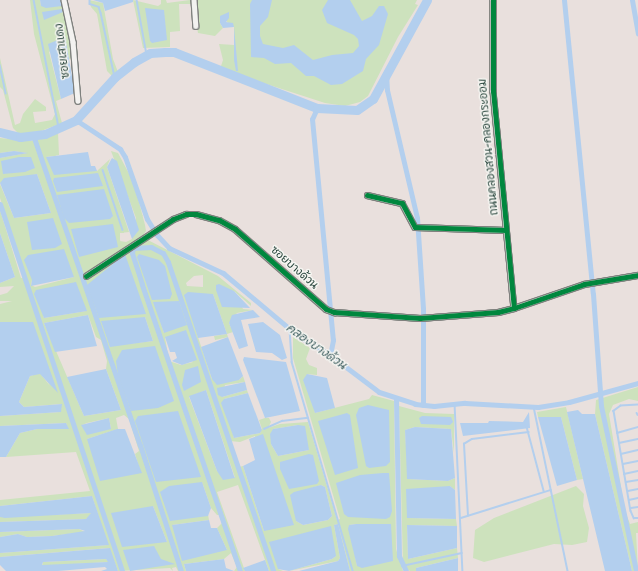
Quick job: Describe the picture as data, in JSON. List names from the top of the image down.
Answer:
{
  "streets": {
    "street": ["ซอยเสาแดง", "ถนนคลองสวน-คลองกระออม", "ซอยบางด้วน"]
  },
  "crossings": [
    ["ถนนคลองสวน-คลองกระออม", "ซอยบางด้วน"]
  ],
  "water": ["คลองบางด้วน"]
}
